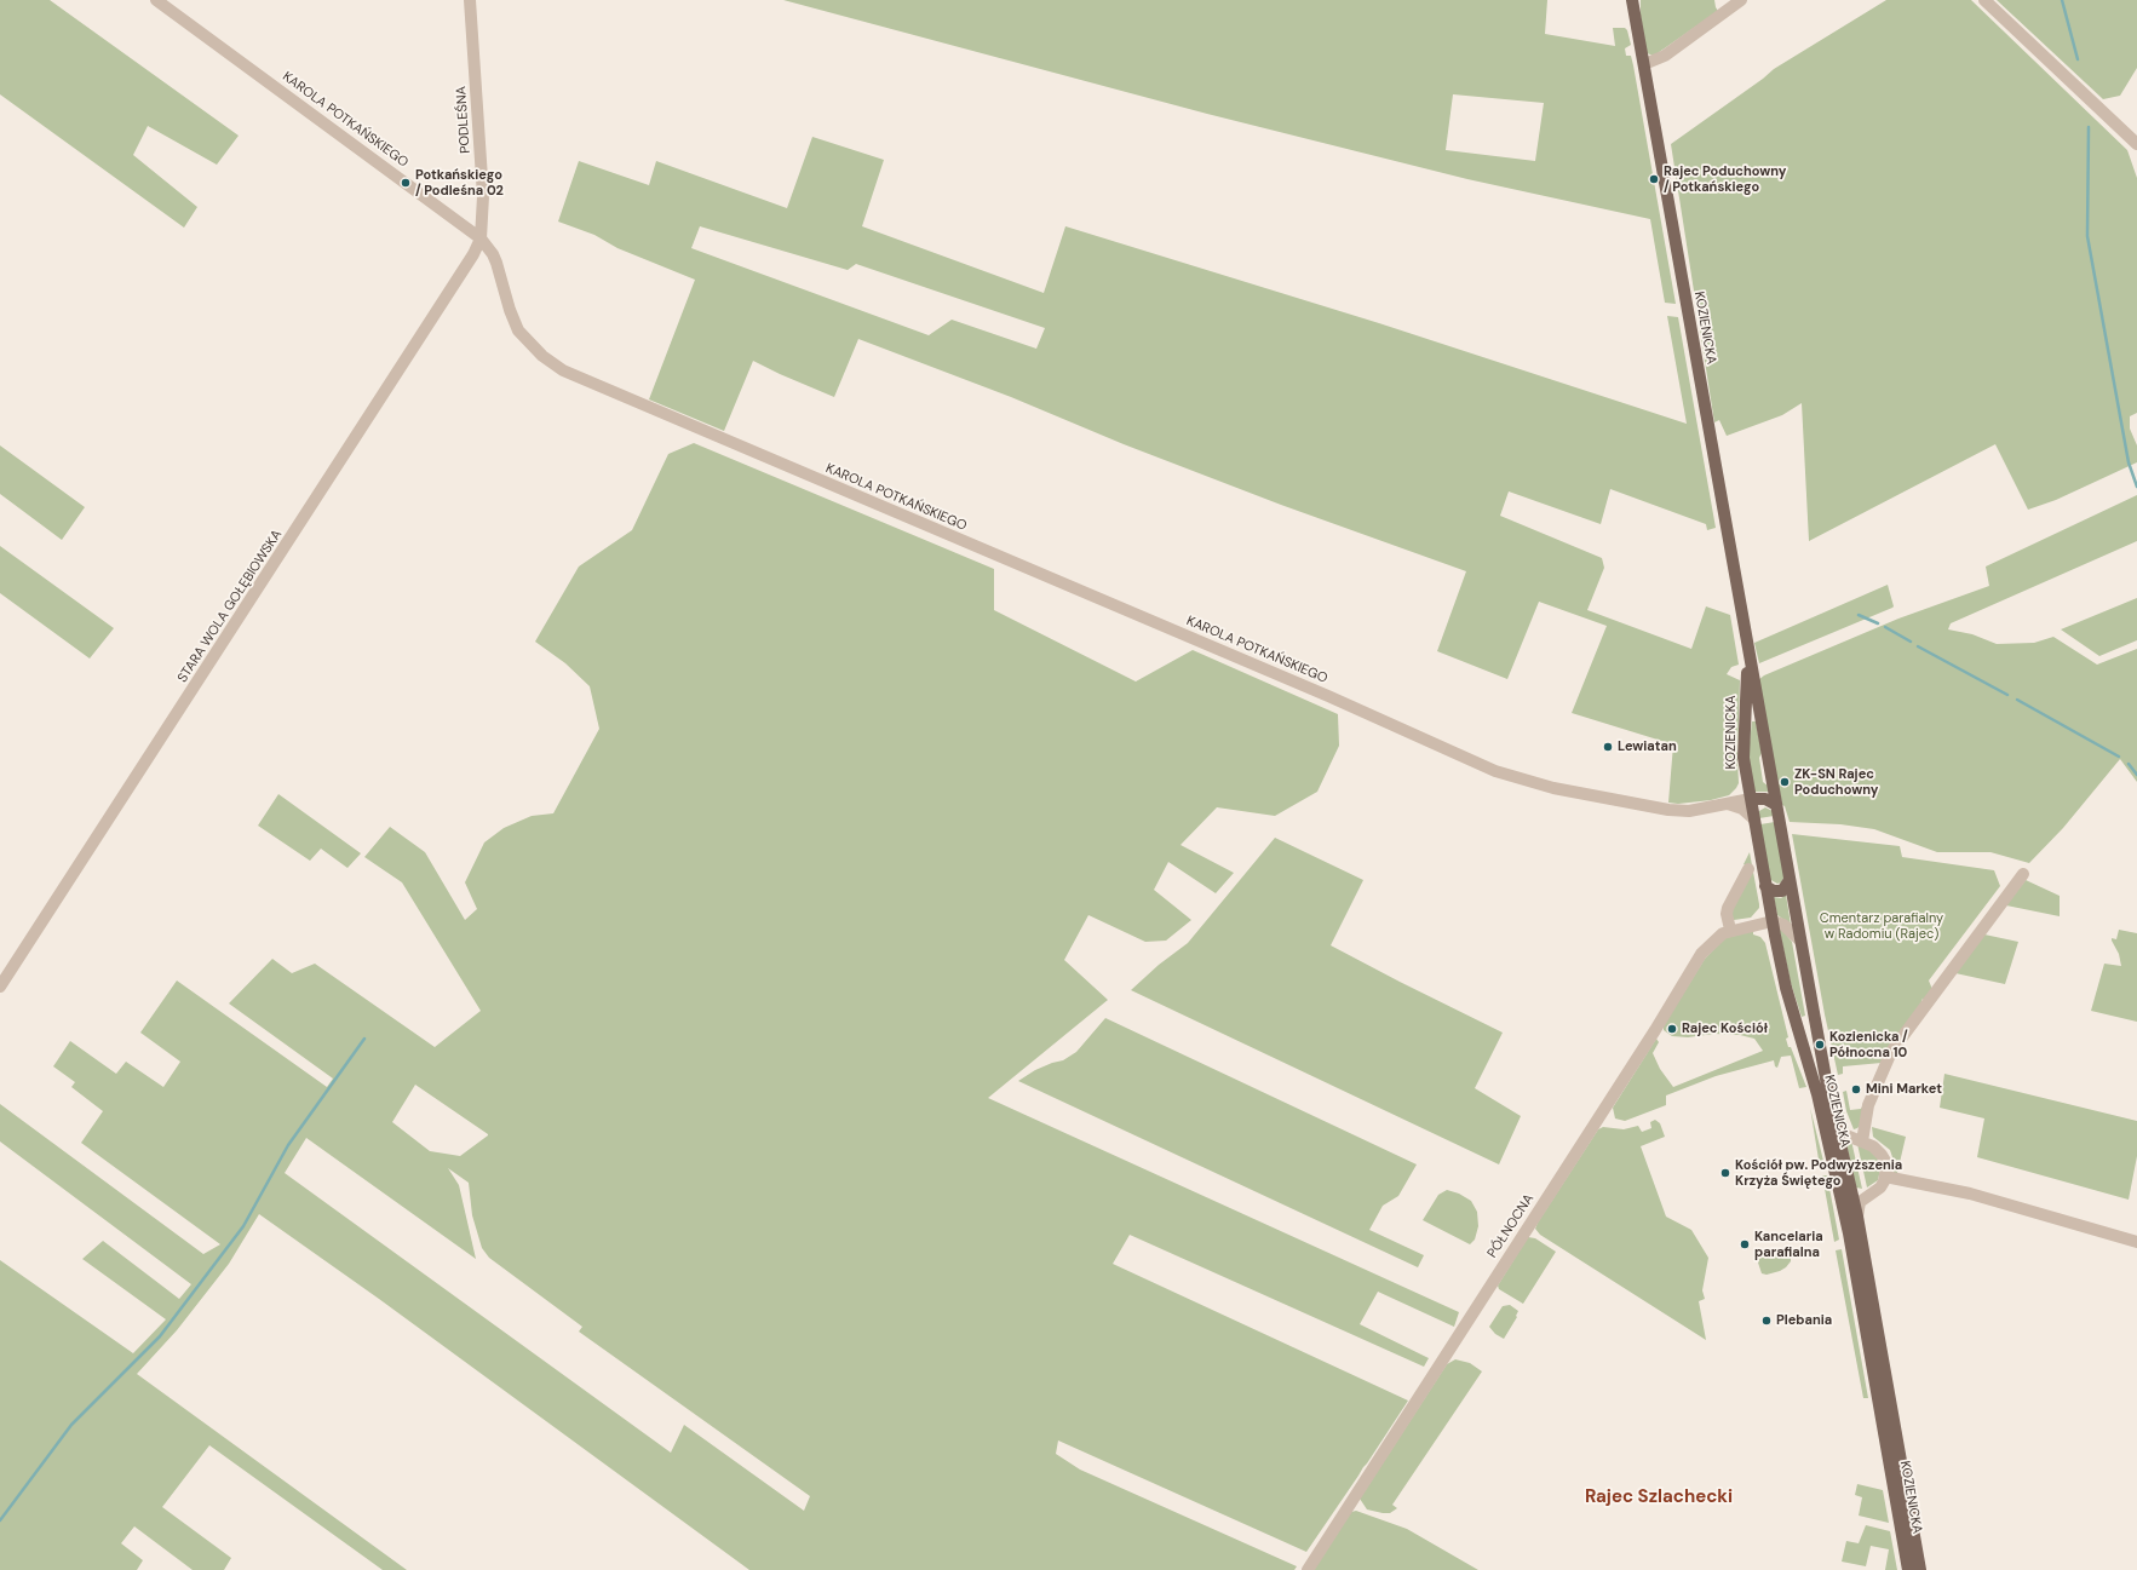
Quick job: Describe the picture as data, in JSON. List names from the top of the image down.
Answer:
{
  "streets": {
    "main road": ["KOZIENICKA"],
    "street": [
      "KAROLA POTKAŃSKIEGO",
      "PODLEŚNA",
      "STARA WOLA GOŁĘBIOWSKA",
      "PÓŁNOCNA"
    ]
  },
  "crossings": [
    ["KAROLA POTKAŃSKIEGO", "PODLEŚNA"],
    ["KAROLA POTKAŃSKIEGO", "KOZIENICKA"],
    ["KAROLA POTKAŃSKIEGO", "STARA WOLA GOŁĘBIOWSKA"],
    ["PODLEŚNA", "STARA WOLA GOŁĘBIOWSKA"],
    ["KOZIENICKA", "PÓŁNOCNA"]
  ],
  "districts": ["Rajec Szlachecki"],
  "parks": ["Cmentarz parafialny w Radomiu (Rajec)"],
  "places": [
    "Rajec Poduchowny / Potkańskiego",
    "Potkańskiego / Podleśna 02",
    "Lewiatan",
    "ZK-SN Rajec Poduchowny",
    "Rajec Kościół",
    "Kozienicka / Północna 10",
    "Mini Market",
    "Kościół pw. Podwyższenia Krzyża Świętego",
    "Kancelaria parafialna",
    "Plebania"
  ]
}
